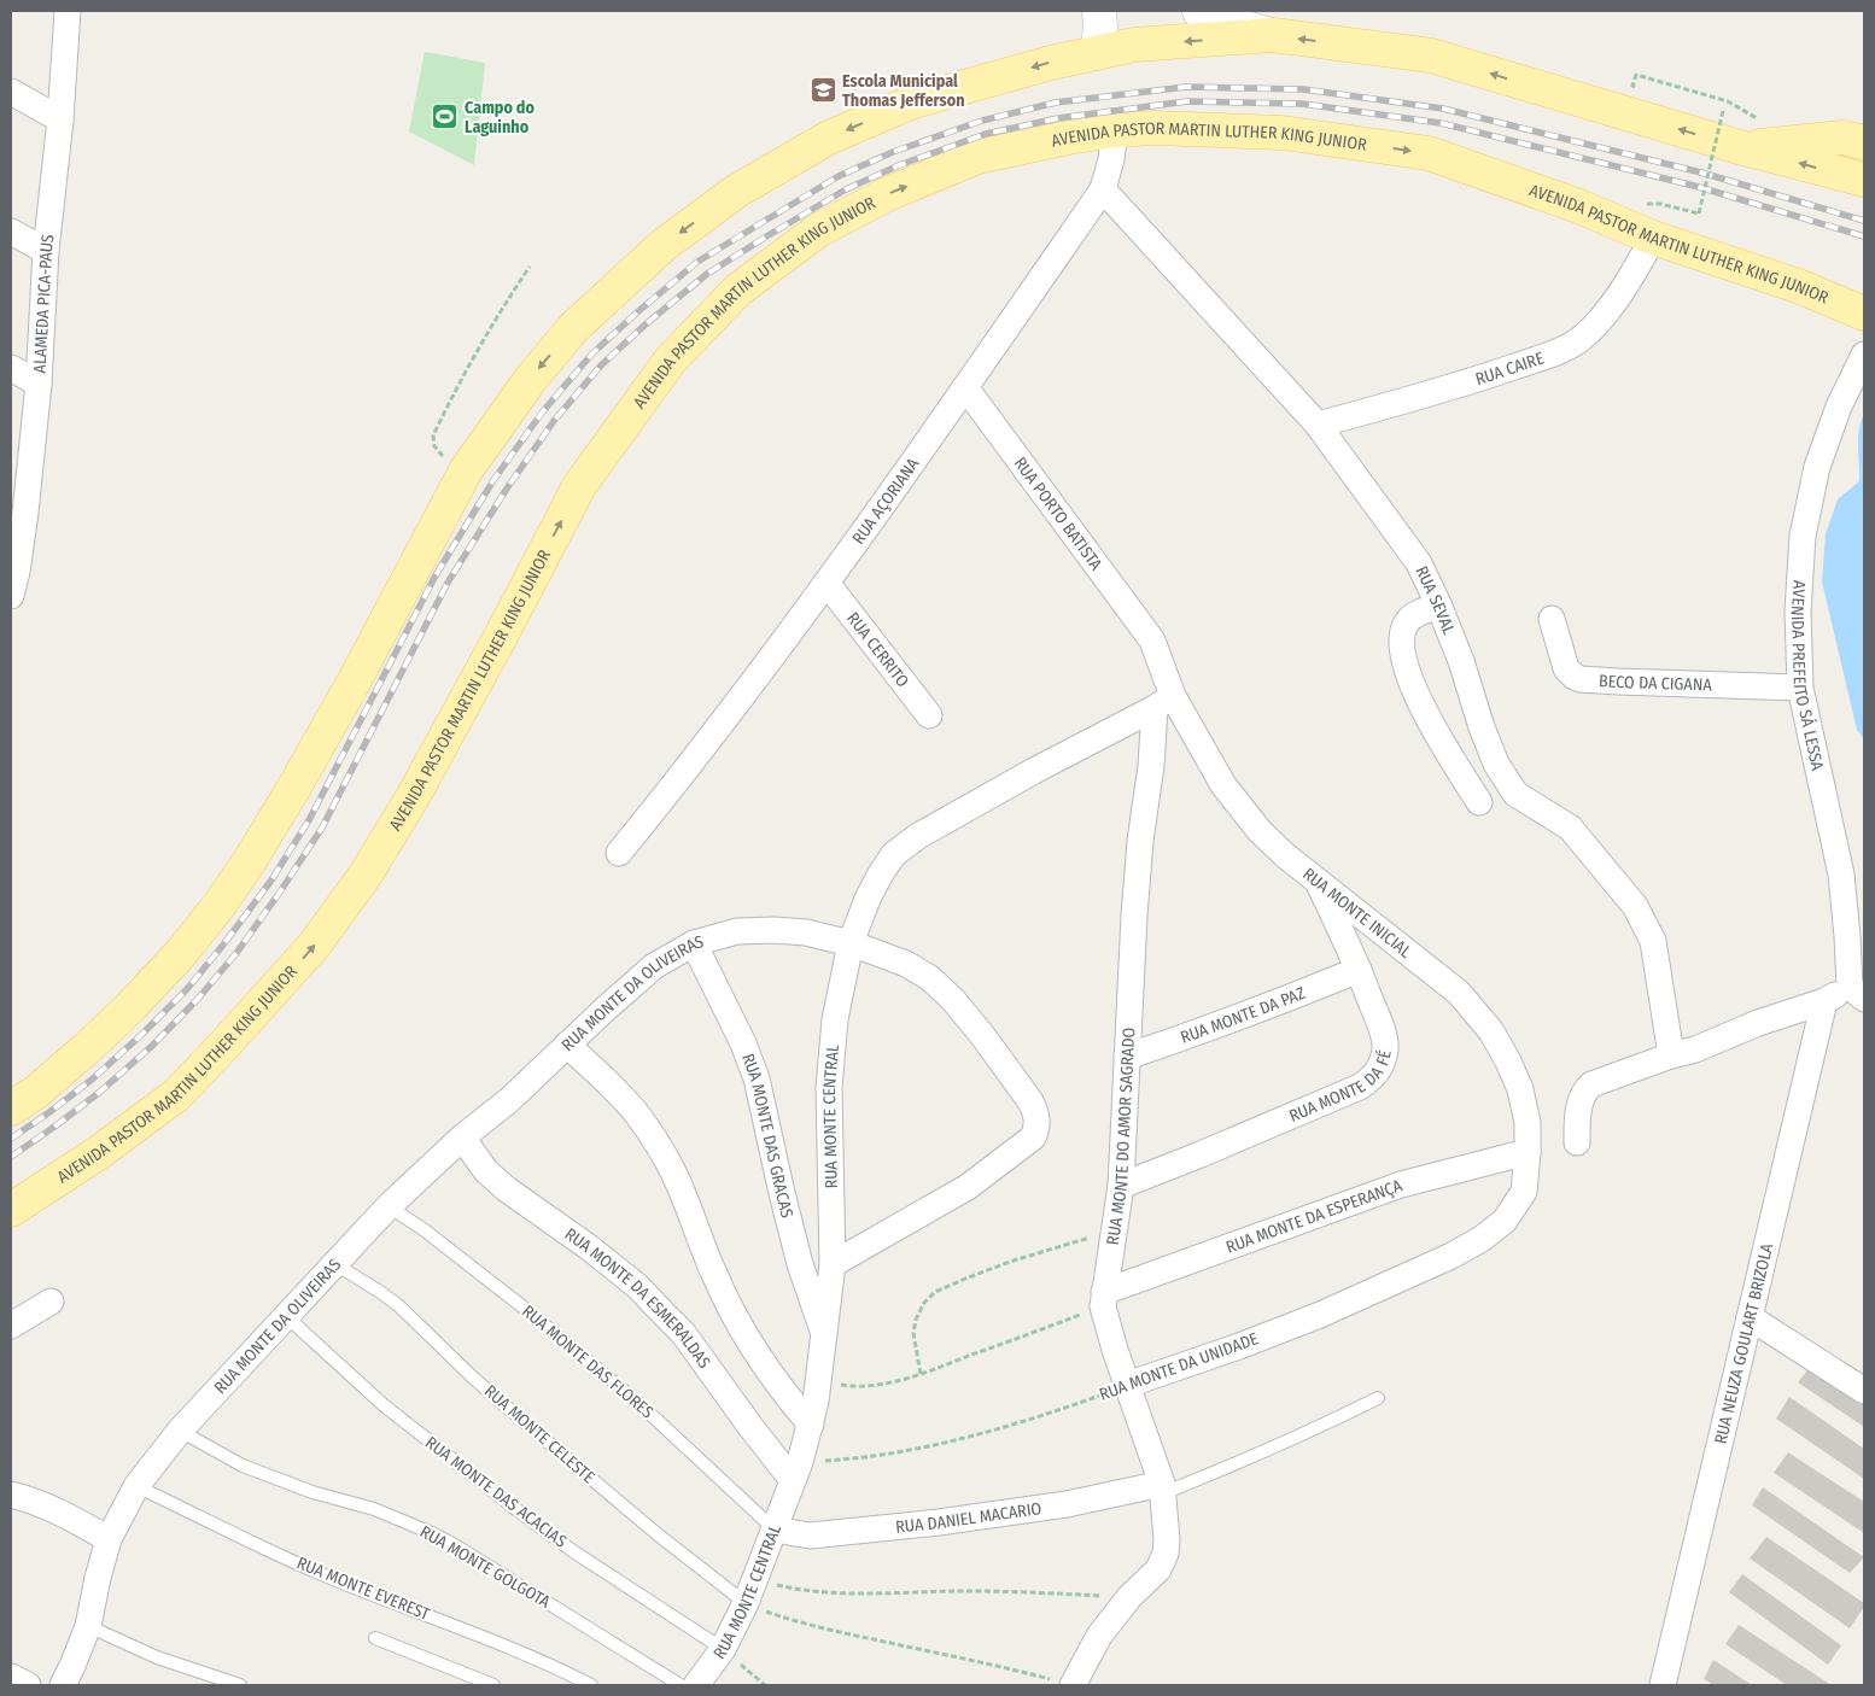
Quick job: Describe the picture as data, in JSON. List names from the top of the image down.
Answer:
{
  "streets": {
    "main road": ["AVENIDA PASTOR MARTIN LUTHER KING JUNIOR"],
    "street": [
      "ALAMEDA PICA-PAUS",
      "RUA CAIRE",
      "RUA AÇORIANA",
      "RUA PORTO BATISTA",
      "RUA SEVAL",
      "RUA CERRITO",
      "AVENIDA PREFEITO SÁ LESSA",
      "BECO DA CIGANA",
      "RUA MONTE INICIAL",
      "RUA MONTE DA OLIVEIRAS",
      "RUA MONTE DA PAZ",
      "RUA MONTE DA FÉ",
      "RUA MONTE CENTRAL",
      "RUA MONTE DO AMOR SAGRADO",
      "RUA MONTE DAS GRACAS",
      "RUA MONTE DA ESPERANÇA",
      "RUA MONTE DA ESMERALDAS",
      "RUA NEUZA GOULART BRIZOLA",
      "RUA MONTE DA UNIDADE",
      "RUA DANIEL MACARIO"
    ],
    "lane": [
      "RUA MONTE DAS FLORES",
      "RUA MONTE CELESTE",
      "RUA MONTE DAS ACACIAS",
      "RUA MONTE GOLGOTA",
      "RUA MONTE EVEREST"
    ]
  },
  "crossings": [
    ["AVENIDA PASTOR MARTIN LUTHER KING JUNIOR", "RUA CAIRE"],
    ["AVENIDA PASTOR MARTIN LUTHER KING JUNIOR", "RUA AÇORIANA"],
    ["RUA CAIRE", "RUA SEVAL"],
    ["RUA AÇORIANA", "RUA PORTO BATISTA"],
    ["RUA AÇORIANA", "RUA SEVAL"],
    ["RUA AÇORIANA", "RUA CERRITO"],
    ["RUA PORTO BATISTA", "RUA MONTE INICIAL"],
    ["AVENIDA PREFEITO SÁ LESSA", "BECO DA CIGANA"],
    ["RUA MONTE INICIAL", "RUA MONTE DA FÉ"],
    ["RUA MONTE INICIAL", "RUA MONTE CENTRAL"],
    ["RUA MONTE INICIAL", "RUA MONTE DO AMOR SAGRADO"],
    ["RUA MONTE INICIAL", "RUA MONTE DA ESPERANÇA"],
    ["RUA MONTE INICIAL", "RUA MONTE DA UNIDADE"],
    ["RUA MONTE DA OLIVEIRAS", "RUA MONTE CENTRAL"],
    ["RUA MONTE DA OLIVEIRAS", "RUA MONTE DAS GRACAS"],
    ["RUA MONTE DA OLIVEIRAS", "RUA MONTE DA ESMERALDAS"],
    ["RUA MONTE DA OLIVEIRAS", "RUA MONTE DAS FLORES"],
    ["RUA MONTE DA OLIVEIRAS", "RUA MONTE CELESTE"],
    ["RUA MONTE DA OLIVEIRAS", "RUA MONTE DAS ACACIAS"],
    ["RUA MONTE DA OLIVEIRAS", "RUA MONTE GOLGOTA"],
    ["RUA MONTE DA OLIVEIRAS", "RUA MONTE EVEREST"],
    ["RUA MONTE DA PAZ", "RUA MONTE DA FÉ"],
    ["RUA MONTE DA PAZ", "RUA MONTE DO AMOR SAGRADO"],
    ["RUA MONTE DA FÉ", "RUA MONTE DO AMOR SAGRADO"],
    ["RUA MONTE CENTRAL", "RUA MONTE DO AMOR SAGRADO"],
    ["RUA MONTE CENTRAL", "RUA MONTE DAS GRACAS"],
    ["RUA MONTE CENTRAL", "RUA MONTE DA ESMERALDAS"],
    ["RUA MONTE CENTRAL", "RUA MONTE DAS FLORES"],
    ["RUA MONTE CENTRAL", "RUA MONTE DA UNIDADE"],
    ["RUA MONTE CENTRAL", "RUA MONTE CELESTE"],
    ["RUA MONTE CENTRAL", "RUA MONTE DAS ACACIAS"],
    ["RUA MONTE CENTRAL", "RUA DANIEL MACARIO"],
    ["RUA MONTE DO AMOR SAGRADO", "RUA MONTE DA ESPERANÇA"],
    ["RUA MONTE DO AMOR SAGRADO", "RUA MONTE DA UNIDADE"],
    ["RUA MONTE DO AMOR SAGRADO", "RUA DANIEL MACARIO"],
    ["RUA MONTE DA ESMERALDAS", "RUA MONTE DA UNIDADE"],
    ["RUA MONTE DAS FLORES", "RUA DANIEL MACARIO"]
  ],
  "places": {
    "school or university": ["Escola Municipal Thomas Jefferson"],
    "sports": ["Campo do Laguinho"]
  }
}
